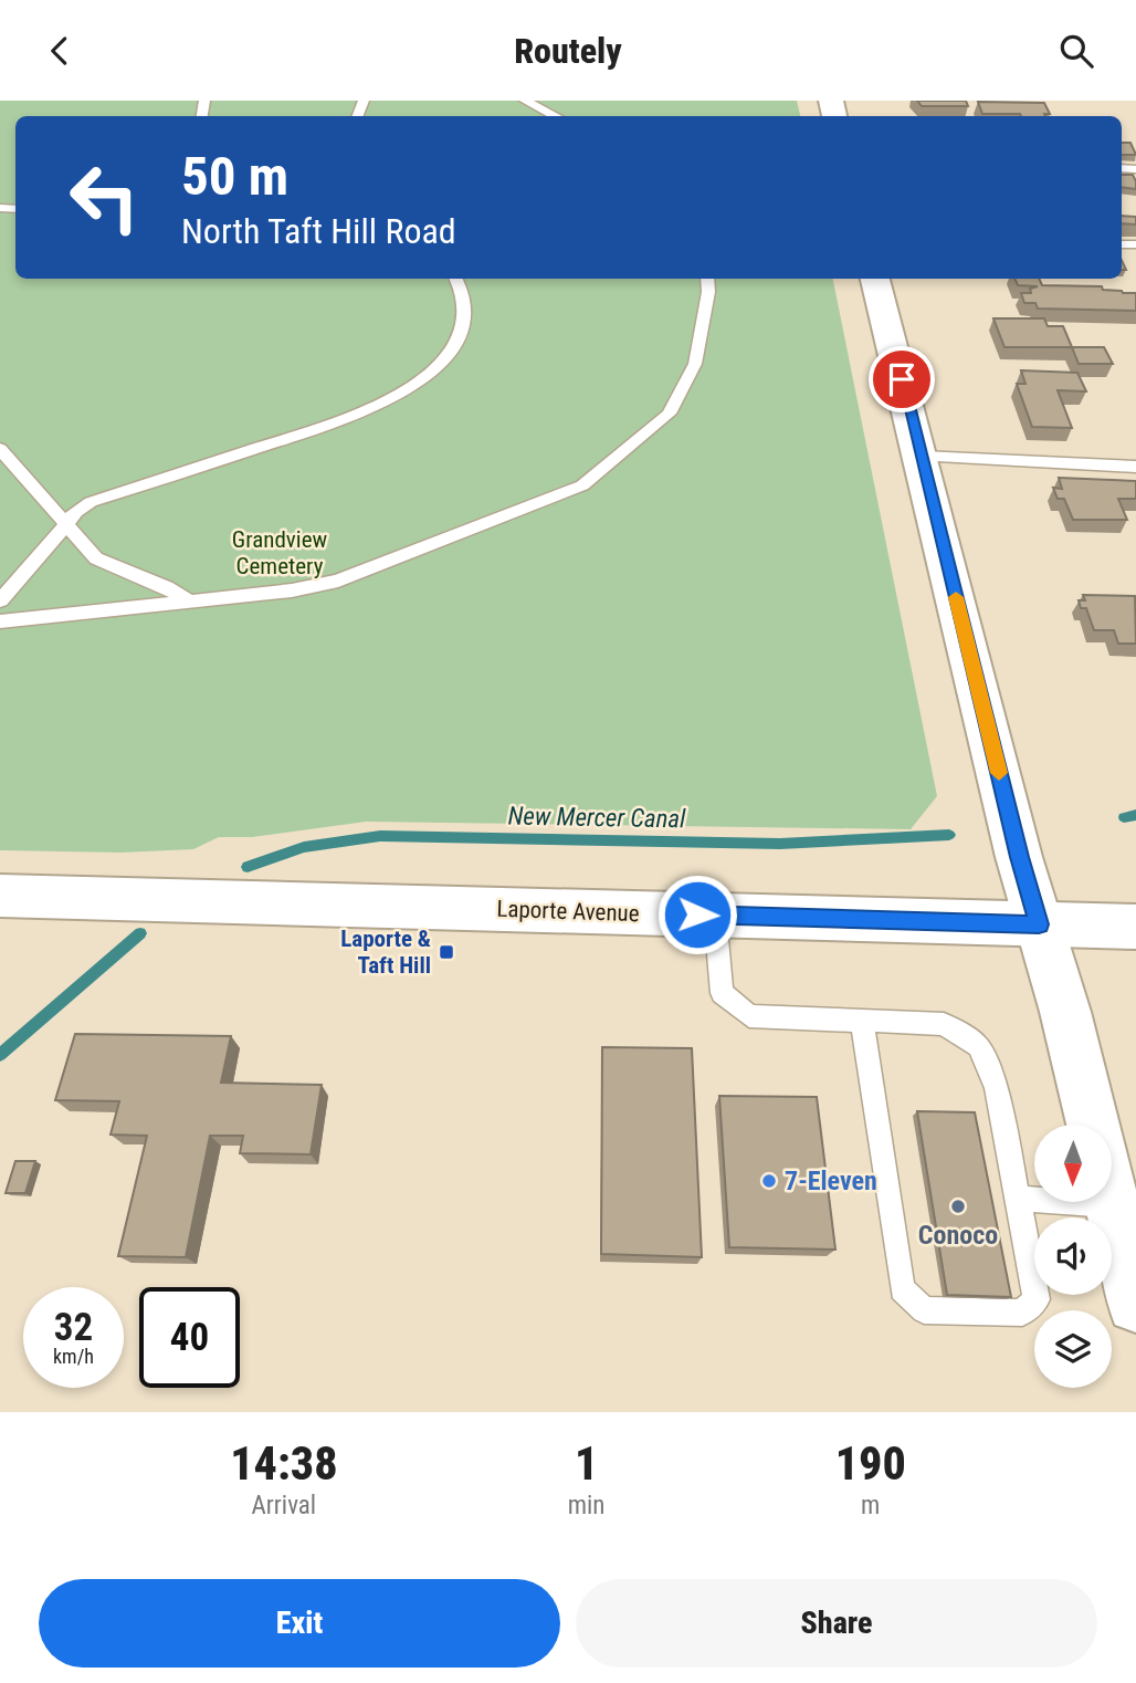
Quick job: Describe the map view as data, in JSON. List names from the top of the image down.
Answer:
{
  "streets": {
    "main road": ["Laporte Avenue"]
  },
  "water": ["New Mercer Canal"],
  "parks": ["Grandview Cemetery"],
  "places": {
    "transit": ["Laporte & Taft Hill"],
    "other": ["7-Eleven", "Conoco"]
  },
  "north": "bottom",
  "page": {
    "header": "Routely",
    "turn": ["50 m", "North Taft Hill Road"],
    "speed": "32 km/h",
    "limit": "40",
    "eta": [
      "14:38",
      "Arrival",
      "1",
      "min",
      "190",
      "m"
    ],
    "buttons": ["Exit", "Share"]
  }
}
